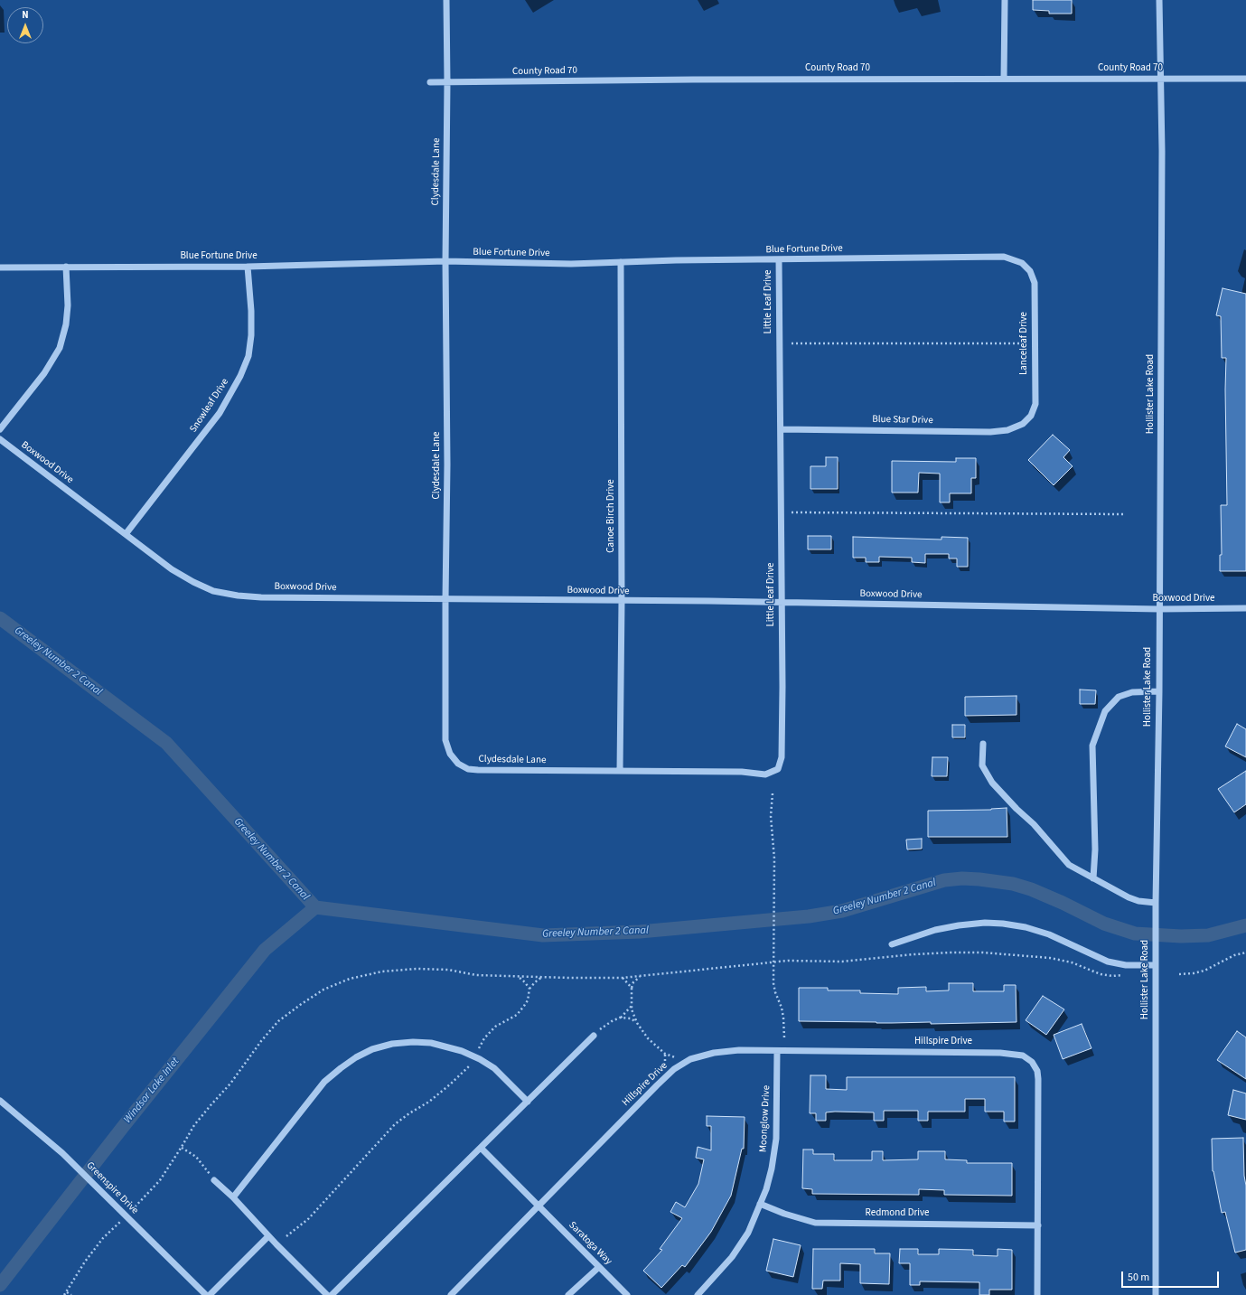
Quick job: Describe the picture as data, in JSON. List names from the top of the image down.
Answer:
{
  "streets": {
    "street": [
      "County Road 70",
      "Clydesdale Lane",
      "Blue Fortune Drive",
      "Little Leaf Drive",
      "Lanceleaf Drive",
      "Hollister Lake Road",
      "Snowleaf Drive",
      "Blue Star Drive",
      "Boxwood Drive",
      "Canoe Birch Drive",
      "Hillspire Drive",
      "Moonglow Drive",
      "Greenspire Drive",
      "Redmond Drive",
      "Saratoga Way"
    ]
  },
  "crossings": [
    ["County Road 70", "Clydesdale Lane"],
    ["County Road 70", "Hollister Lake Road"],
    ["Clydesdale Lane", "Blue Fortune Drive"],
    ["Clydesdale Lane", "Little Leaf Drive"],
    ["Clydesdale Lane", "Boxwood Drive"],
    ["Clydesdale Lane", "Canoe Birch Drive"],
    ["Blue Fortune Drive", "Little Leaf Drive"],
    ["Blue Fortune Drive", "Lanceleaf Drive"],
    ["Blue Fortune Drive", "Snowleaf Drive"],
    ["Blue Fortune Drive", "Canoe Birch Drive"],
    ["Little Leaf Drive", "Blue Star Drive"],
    ["Little Leaf Drive", "Boxwood Drive"],
    ["Little Leaf Drive", "Canoe Birch Drive"],
    ["Lanceleaf Drive", "Blue Star Drive"],
    ["Hollister Lake Road", "Boxwood Drive"],
    ["Snowleaf Drive", "Boxwood Drive"],
    ["Boxwood Drive", "Canoe Birch Drive"],
    ["Hillspire Drive", "Moonglow Drive"],
    ["Hillspire Drive", "Redmond Drive"],
    ["Hillspire Drive", "Saratoga Way"],
    ["Moonglow Drive", "Redmond Drive"]
  ],
  "water": ["Greeley Number 2 Canal", "Windsor Lake Inlet"],
  "scale_bar": "50 m",
  "north": "top"
}
